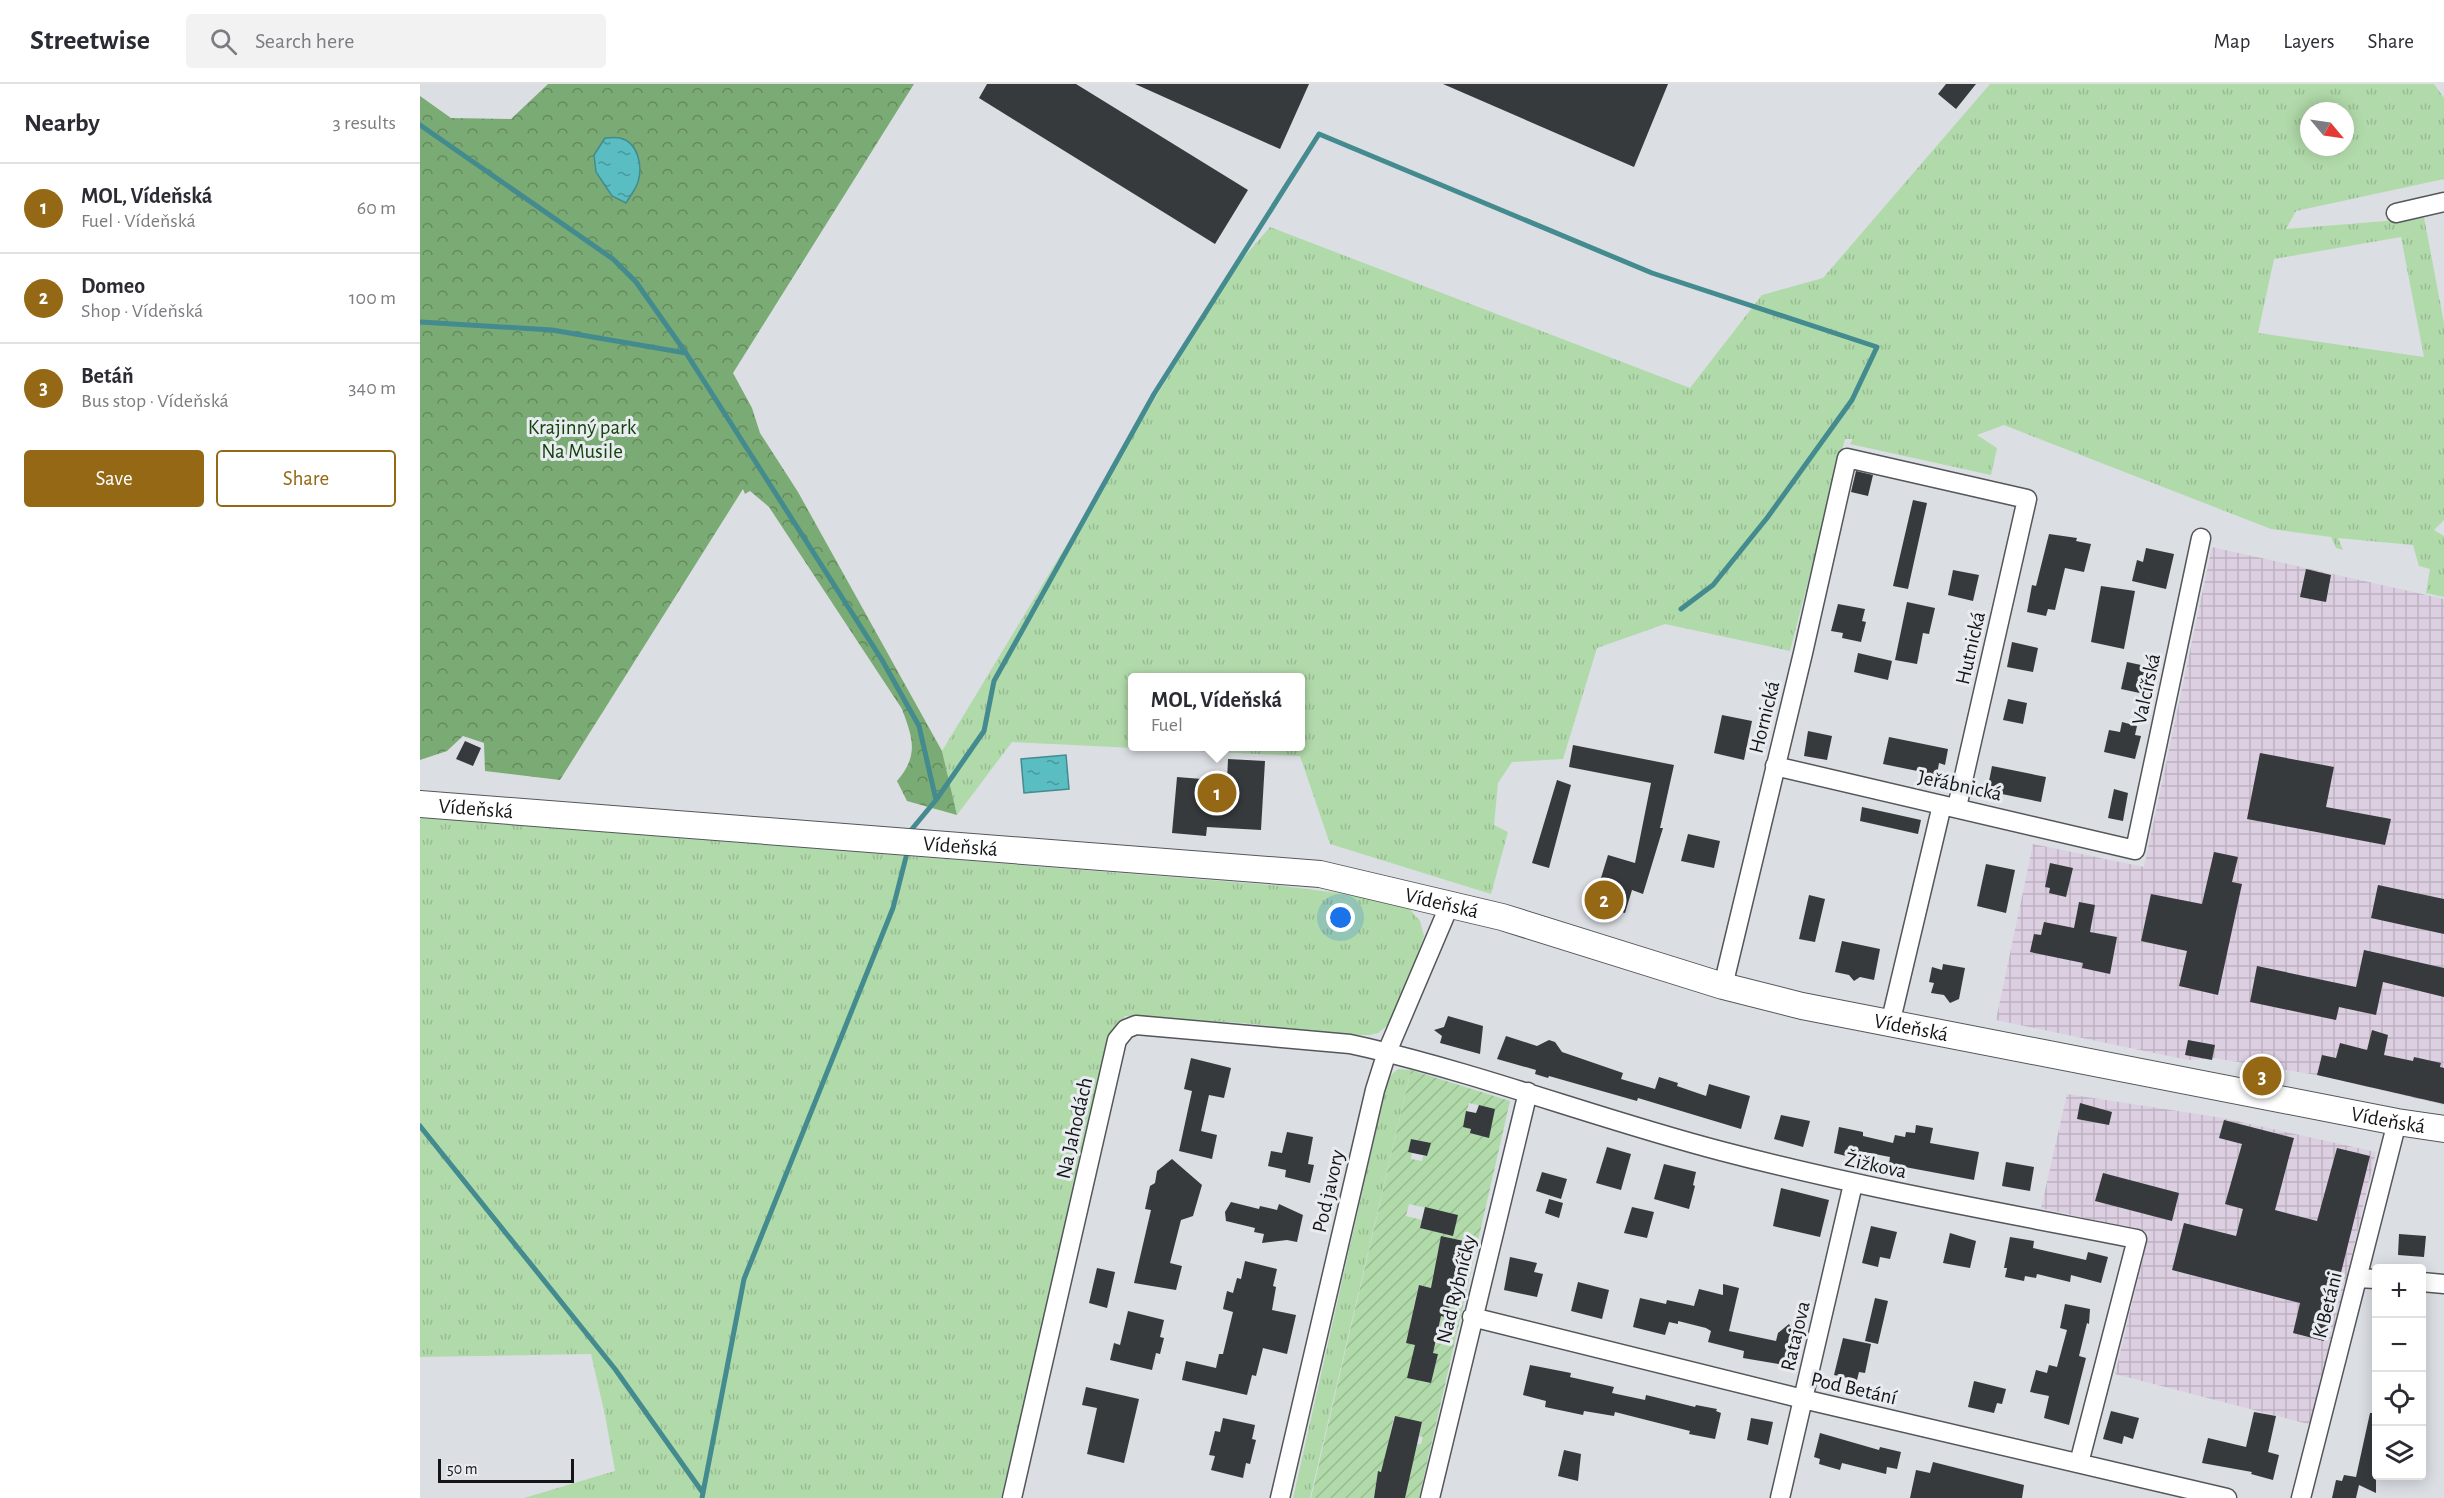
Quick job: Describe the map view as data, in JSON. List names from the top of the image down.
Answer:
{
  "streets": {
    "main road": ["Vídeňská"],
    "street": [
      "Hutnická",
      "Valcířská",
      "Hornická",
      "Jeřábnická",
      "Na Jahodách",
      "Žižkova",
      "Pod javory",
      "Nad Rybníčky",
      "K Betáni",
      "Ratajova",
      "Pod Betání"
    ]
  },
  "crossings": [
    ["Hutnická", "Hornická"],
    ["Hutnická", "Jeřábnická"],
    ["Hutnická", "Vídeňská"],
    ["Valcířská", "Jeřábnická"],
    ["Hornická", "Jeřábnická"],
    ["Hornická", "Vídeňská"],
    ["Vídeňská", "Pod javory"],
    ["Vídeňská", "K Betáni"],
    ["Na Jahodách", "Žižkova"],
    ["Na Jahodách", "Pod javory"],
    ["Žižkova", "Pod javory"],
    ["Žižkova", "Nad Rybníčky"],
    ["Žižkova", "Ratajova"],
    ["Žižkova", "Pod Betání"],
    ["Nad Rybníčky", "Pod Betání"],
    ["Ratajova", "Pod Betání"]
  ],
  "parks": ["Krajinný park Na Musile"],
  "scale_bar": "50 m",
  "north": "bottom right",
  "page": {
    "header": "Streetwise",
    "search": "Search here",
    "nav": ["Map", "Layers", "Share"],
    "heading": ["Nearby", "3 results"],
    "list": [
      {
        "mark": "1",
        "name": "MOL, Vídeňská",
        "note": "Fuel · Vídeňská",
        "value": "60 m"
      },
      {
        "mark": "2",
        "name": "Domeo",
        "note": "Shop · Vídeňská",
        "value": "100 m"
      },
      {
        "mark": "3",
        "name": "Betáň",
        "note": "Bus stop · Vídeňská",
        "value": "340 m"
      }
    ],
    "buttons": ["Save", "Share"],
    "popup": ["MOL, Vídeňská", "Fuel"],
    "pins": ["1", "2", "3"],
    "map_buttons": ["+", "−"],
    "scale": "50 m"
  }
}
